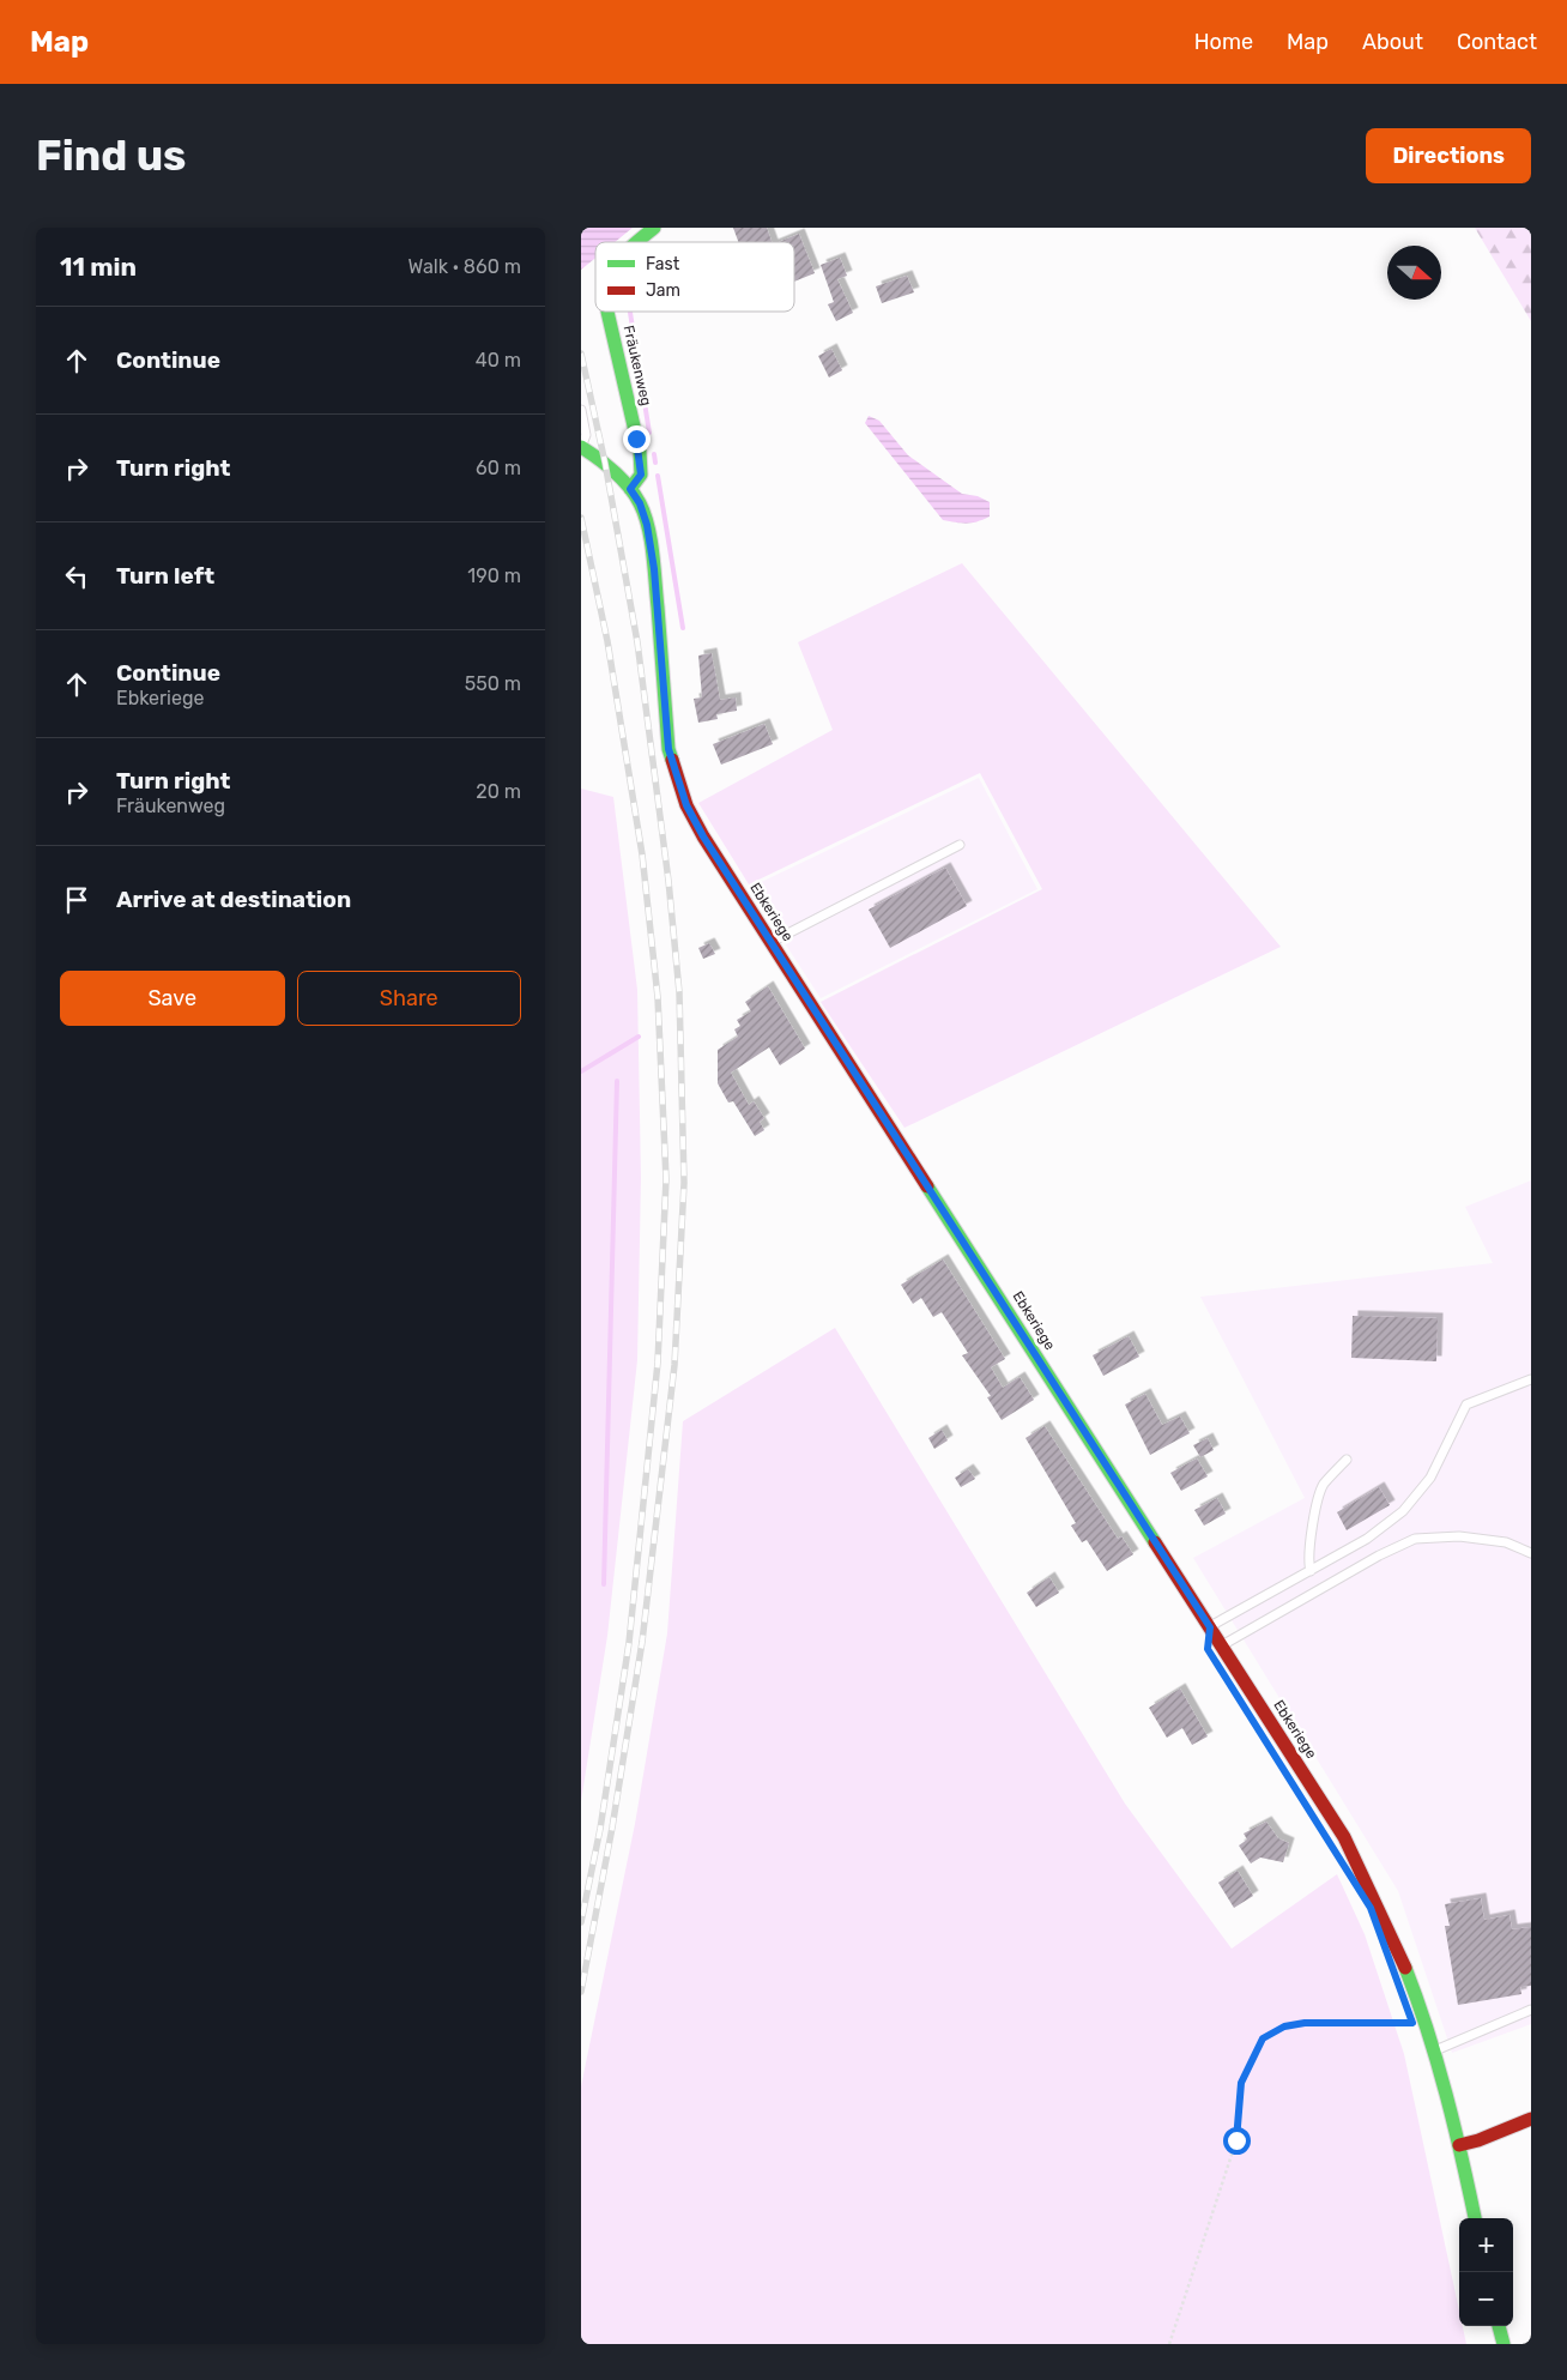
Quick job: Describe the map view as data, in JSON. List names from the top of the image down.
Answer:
{
  "streets": {
    "street": ["Fräukenweg", "Ebkeriege"]
  },
  "crossings": [
    ["Fräukenweg", "Ebkeriege"]
  ],
  "legend": ["Fast", "Jam"],
  "north": "right",
  "page": {
    "header": "Map",
    "nav": [
      "Home",
      "Map",
      "About",
      "Contact"
    ],
    "buttons": [
      "Directions",
      ["Save", "Share"]
    ],
    "title": "Find us",
    "heading": ["11 min", "Walk · 860 m"],
    "list": [
      ["Continue", "40 m"],
      ["Turn right", "60 m"],
      ["Turn left", "190 m"],
      ["Continue", "Ebkeriege", "550 m"],
      ["Turn right", "Fräukenweg", "20 m"],
      "Arrive at destination"
    ],
    "map_buttons": ["+", "−"]
  }
}
